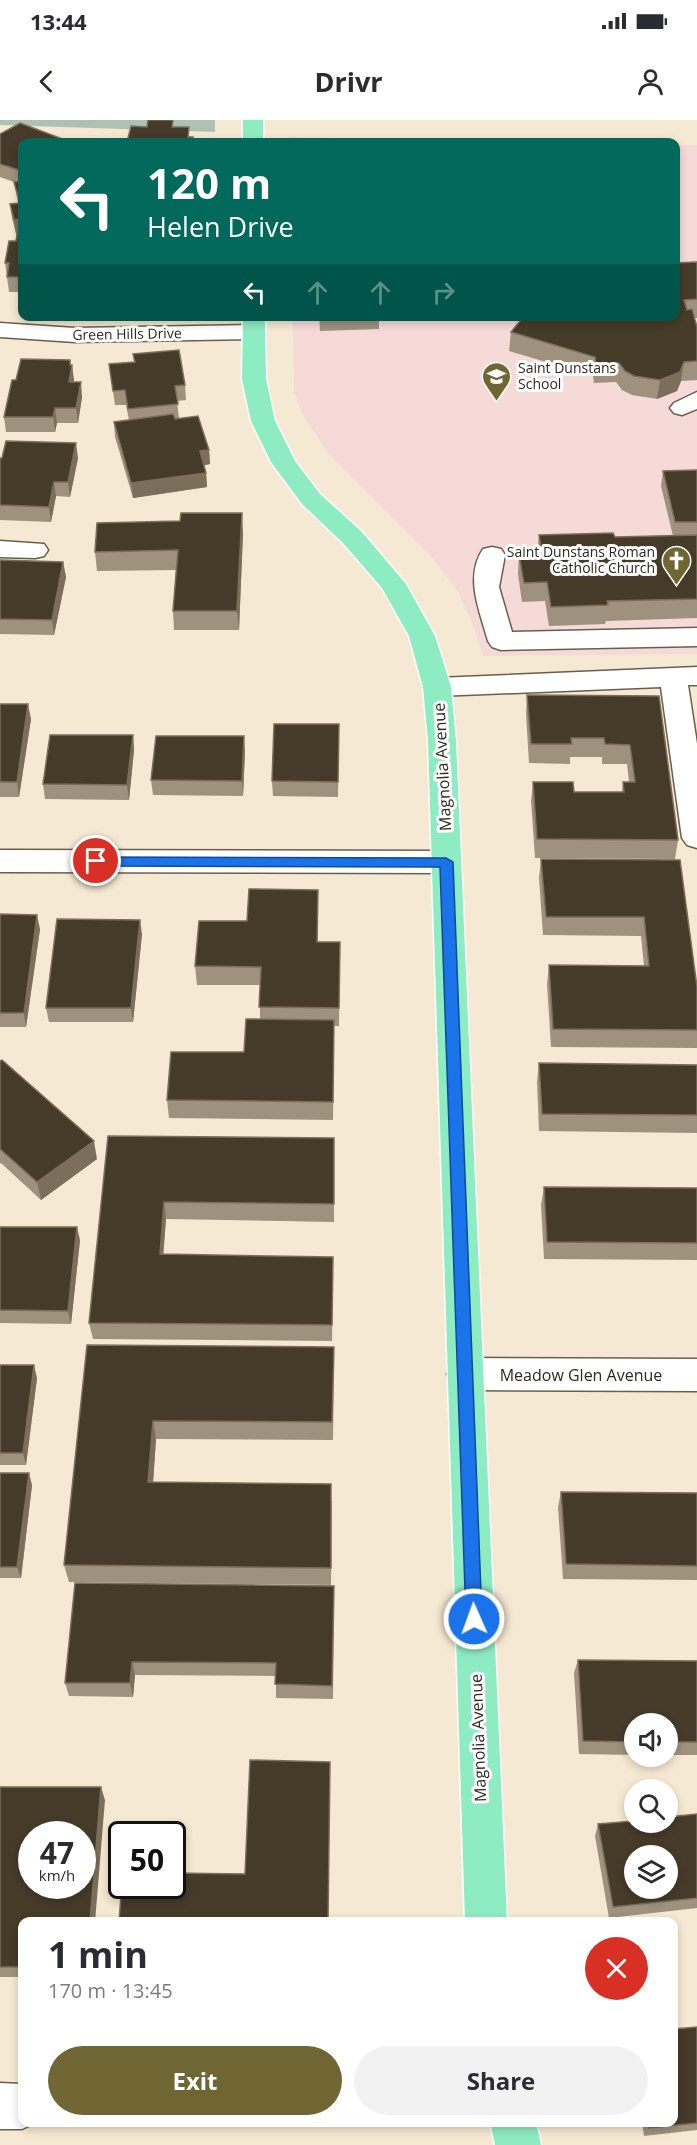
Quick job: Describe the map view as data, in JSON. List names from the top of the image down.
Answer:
{
  "streets": {
    "main road": ["Magnolia Avenue"],
    "street": ["Green Hills Drive", "Meadow Glen Avenue"]
  },
  "crossings": [
    ["Green Hills Drive", "Magnolia Avenue"],
    ["Magnolia Avenue", "Meadow Glen Avenue"]
  ],
  "places": {
    "school or university": ["Saint Dunstans School"],
    "church": ["Saint Dunstans Roman Catholic Church"]
  },
  "page": {
    "status": "13:44",
    "header": "Drivr",
    "turn": ["120 m", "Helen Drive"],
    "speed": "47 km/h",
    "limit": "50",
    "heading": ["1 min", "170 m · 13:45"],
    "buttons": ["Exit", "Share"]
  }
}
